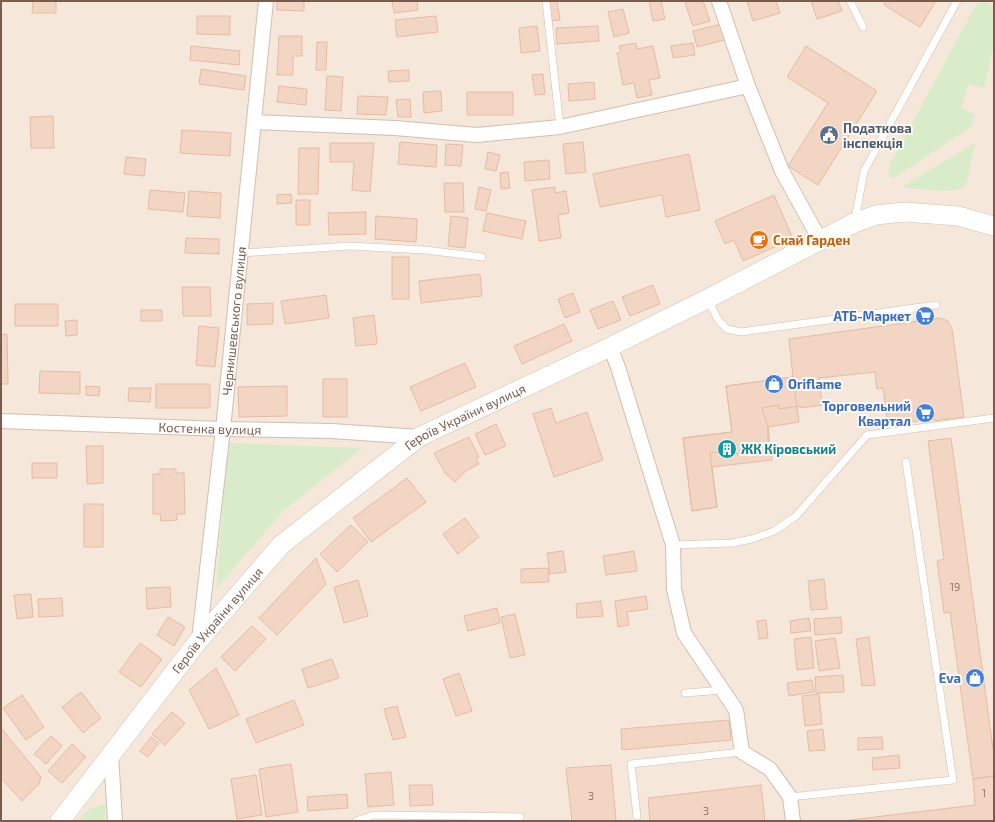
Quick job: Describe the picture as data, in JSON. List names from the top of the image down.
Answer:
{
  "streets": {
    "main road": ["Героїв України вулиця"],
    "street": ["Чернишевського вулиця", "Костенка вулиця"]
  },
  "crossings": [
    ["Чернишевського вулиця", "Героїв України вулиця"],
    ["Чернишевського вулиця", "Костенка вулиця"],
    ["Героїв України вулиця", "Костенка вулиця"]
  ],
  "places": {
    "public building": ["Податкова інспекція"],
    "cafe": ["Скай Гарден"],
    "supermarket": ["АТБ-Маркет", "Торговельний Квартал"],
    "shop": ["Oriflame", "Eva"],
    "building": ["ЖК Кіровський"]
  },
  "house_numbers": [
    "19",
    "1",
    "3",
    "3"
  ]
}
